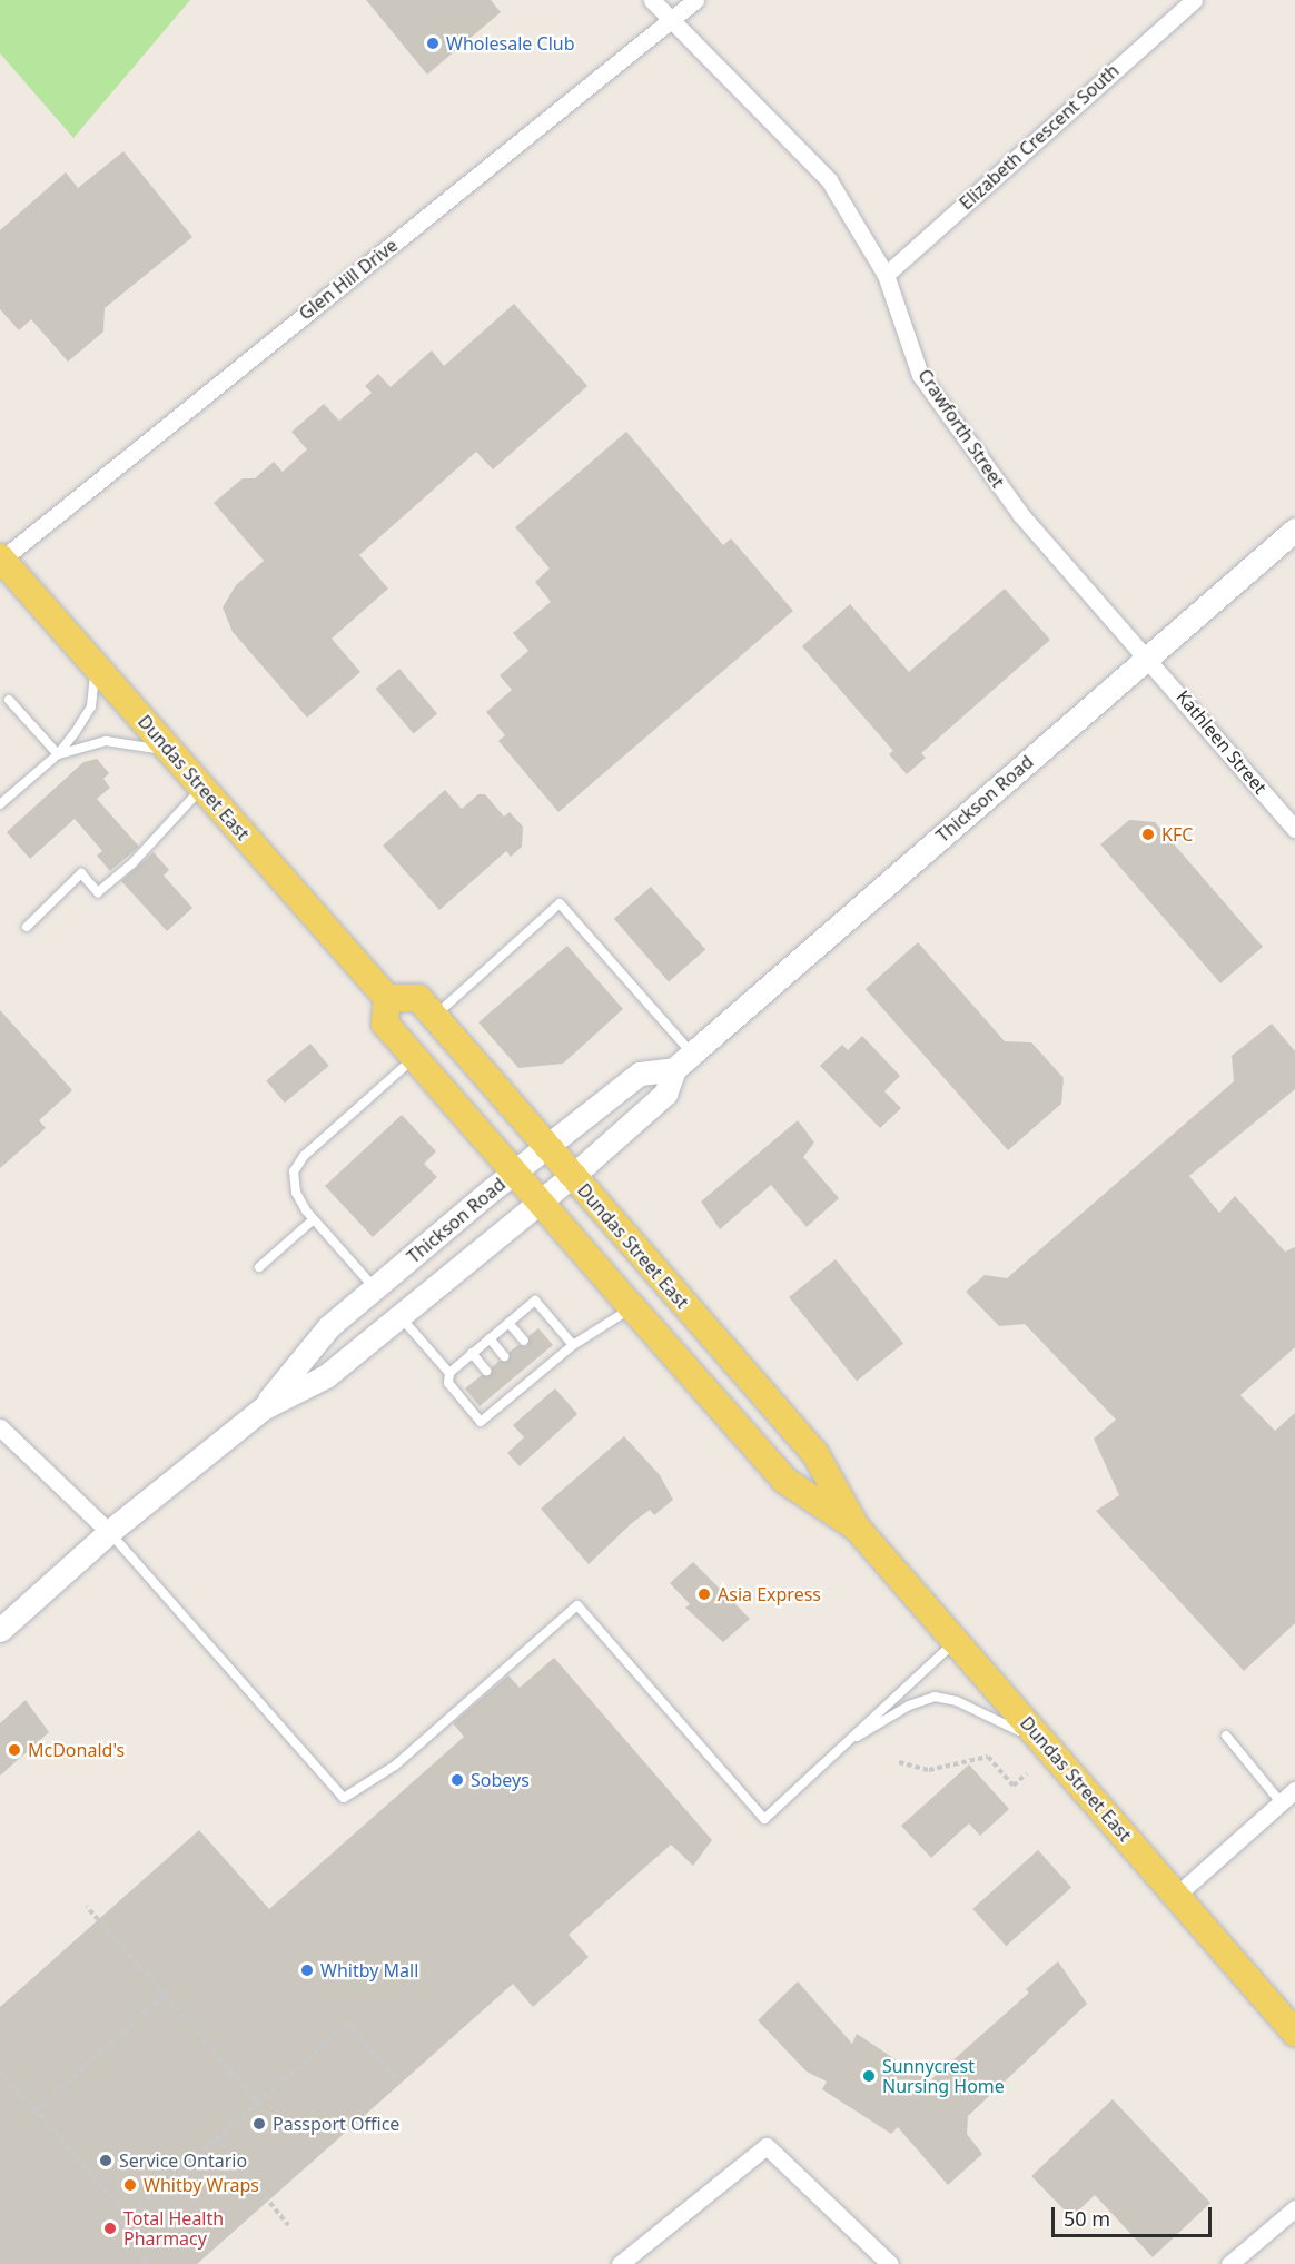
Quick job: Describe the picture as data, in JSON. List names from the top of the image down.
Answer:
{
  "streets": {
    "main road": ["Dundas Street East", "Thickson Road"],
    "street": [
      "Elizabeth Crescent South",
      "Glen Hill Drive",
      "Crawforth Street",
      "Kathleen Street"
    ]
  },
  "crossings": [
    ["Elizabeth Crescent South", "Crawforth Street"],
    ["Glen Hill Drive", "Crawforth Street"],
    ["Glen Hill Drive", "Dundas Street East"],
    ["Crawforth Street", "Kathleen Street"],
    ["Crawforth Street", "Thickson Road"],
    ["Kathleen Street", "Thickson Road"],
    ["Dundas Street East", "Thickson Road"]
  ],
  "places": [
    "Wholesale Club",
    "KFC",
    "Asia Express",
    "McDonald's",
    "Sobeys",
    "Whitby Mall",
    "Sunnycrest Nursing Home",
    "Passport Office",
    "Service Ontario",
    "Whitby Wraps",
    "Total Health Pharmacy"
  ],
  "scale_bar": "50 m"
}
